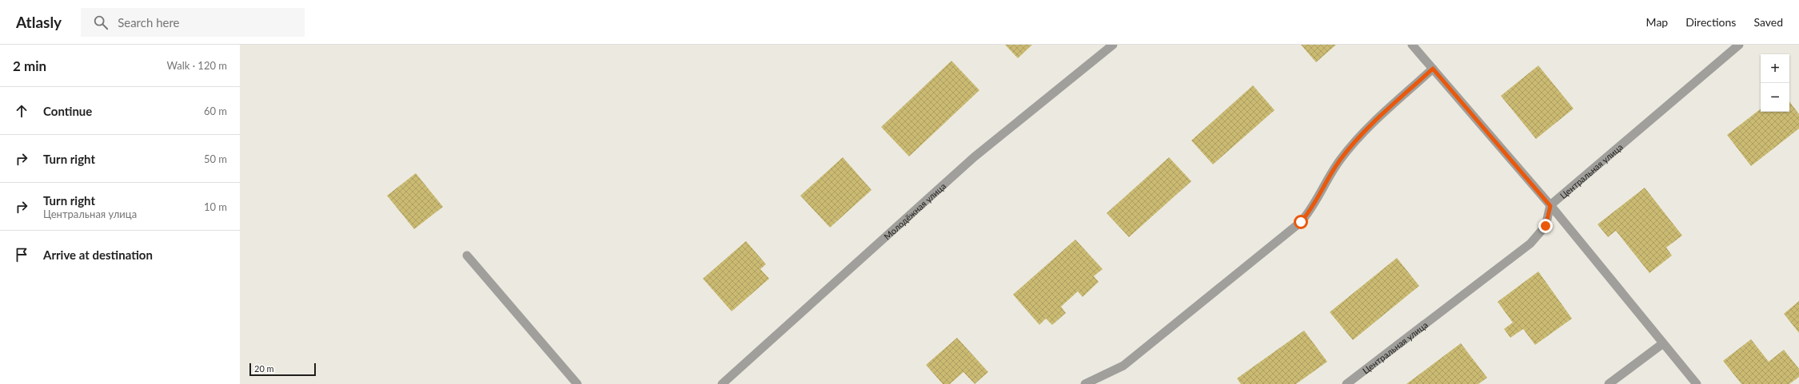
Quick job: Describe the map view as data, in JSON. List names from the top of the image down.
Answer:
{
  "streets": {
    "street": ["Центральная улица", "Молодёжная улица"]
  },
  "scale_bar": "20 m",
  "page": {
    "header": "Atlasly",
    "search": "Search here",
    "nav": ["Map", "Directions", "Saved"],
    "heading": ["2 min", "Walk · 120 m"],
    "map_buttons": ["+", "−"],
    "list": [
      ["Continue", "60 m"],
      ["Turn right", "50 m"],
      ["Turn right", "Центральная улица", "10 m"],
      "Arrive at destination"
    ],
    "scale": "20 m"
  }
}
